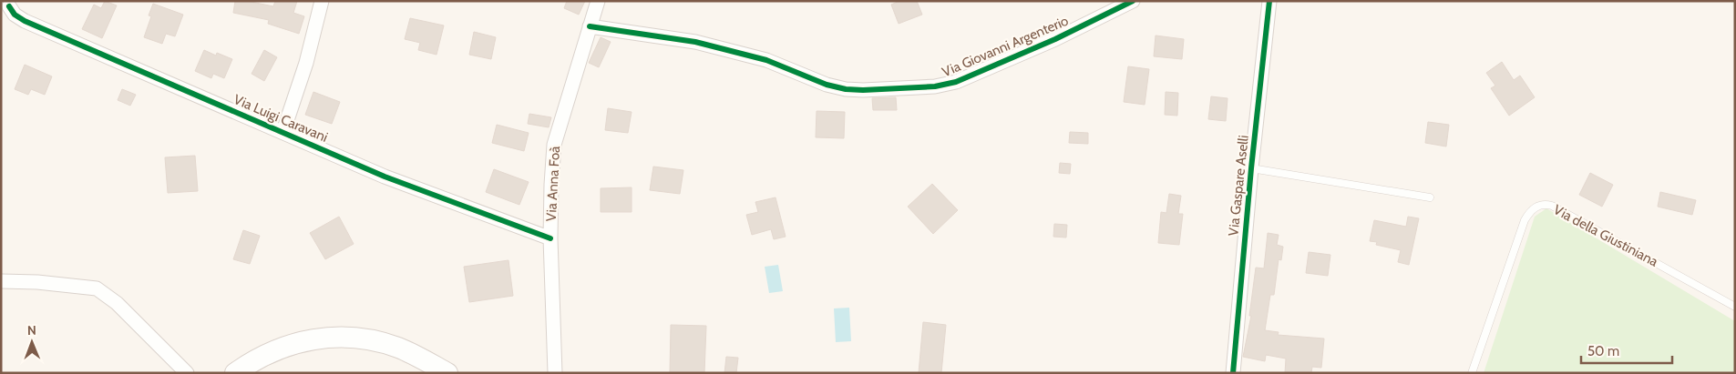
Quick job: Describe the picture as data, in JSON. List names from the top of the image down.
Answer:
{
  "streets": {
    "street": [
      "Via Giovanni Argenterio",
      "Via Luigi Caravani",
      "Via Anna Foà",
      "Via Gaspare Aselli"
    ],
    "lane": ["Via della Giustiniana"]
  },
  "crossings": [
    ["Via Giovanni Argenterio", "Via Anna Foà"],
    ["Via Luigi Caravani", "Via Anna Foà"]
  ],
  "scale_bar": "50 m",
  "north": "top"
}
